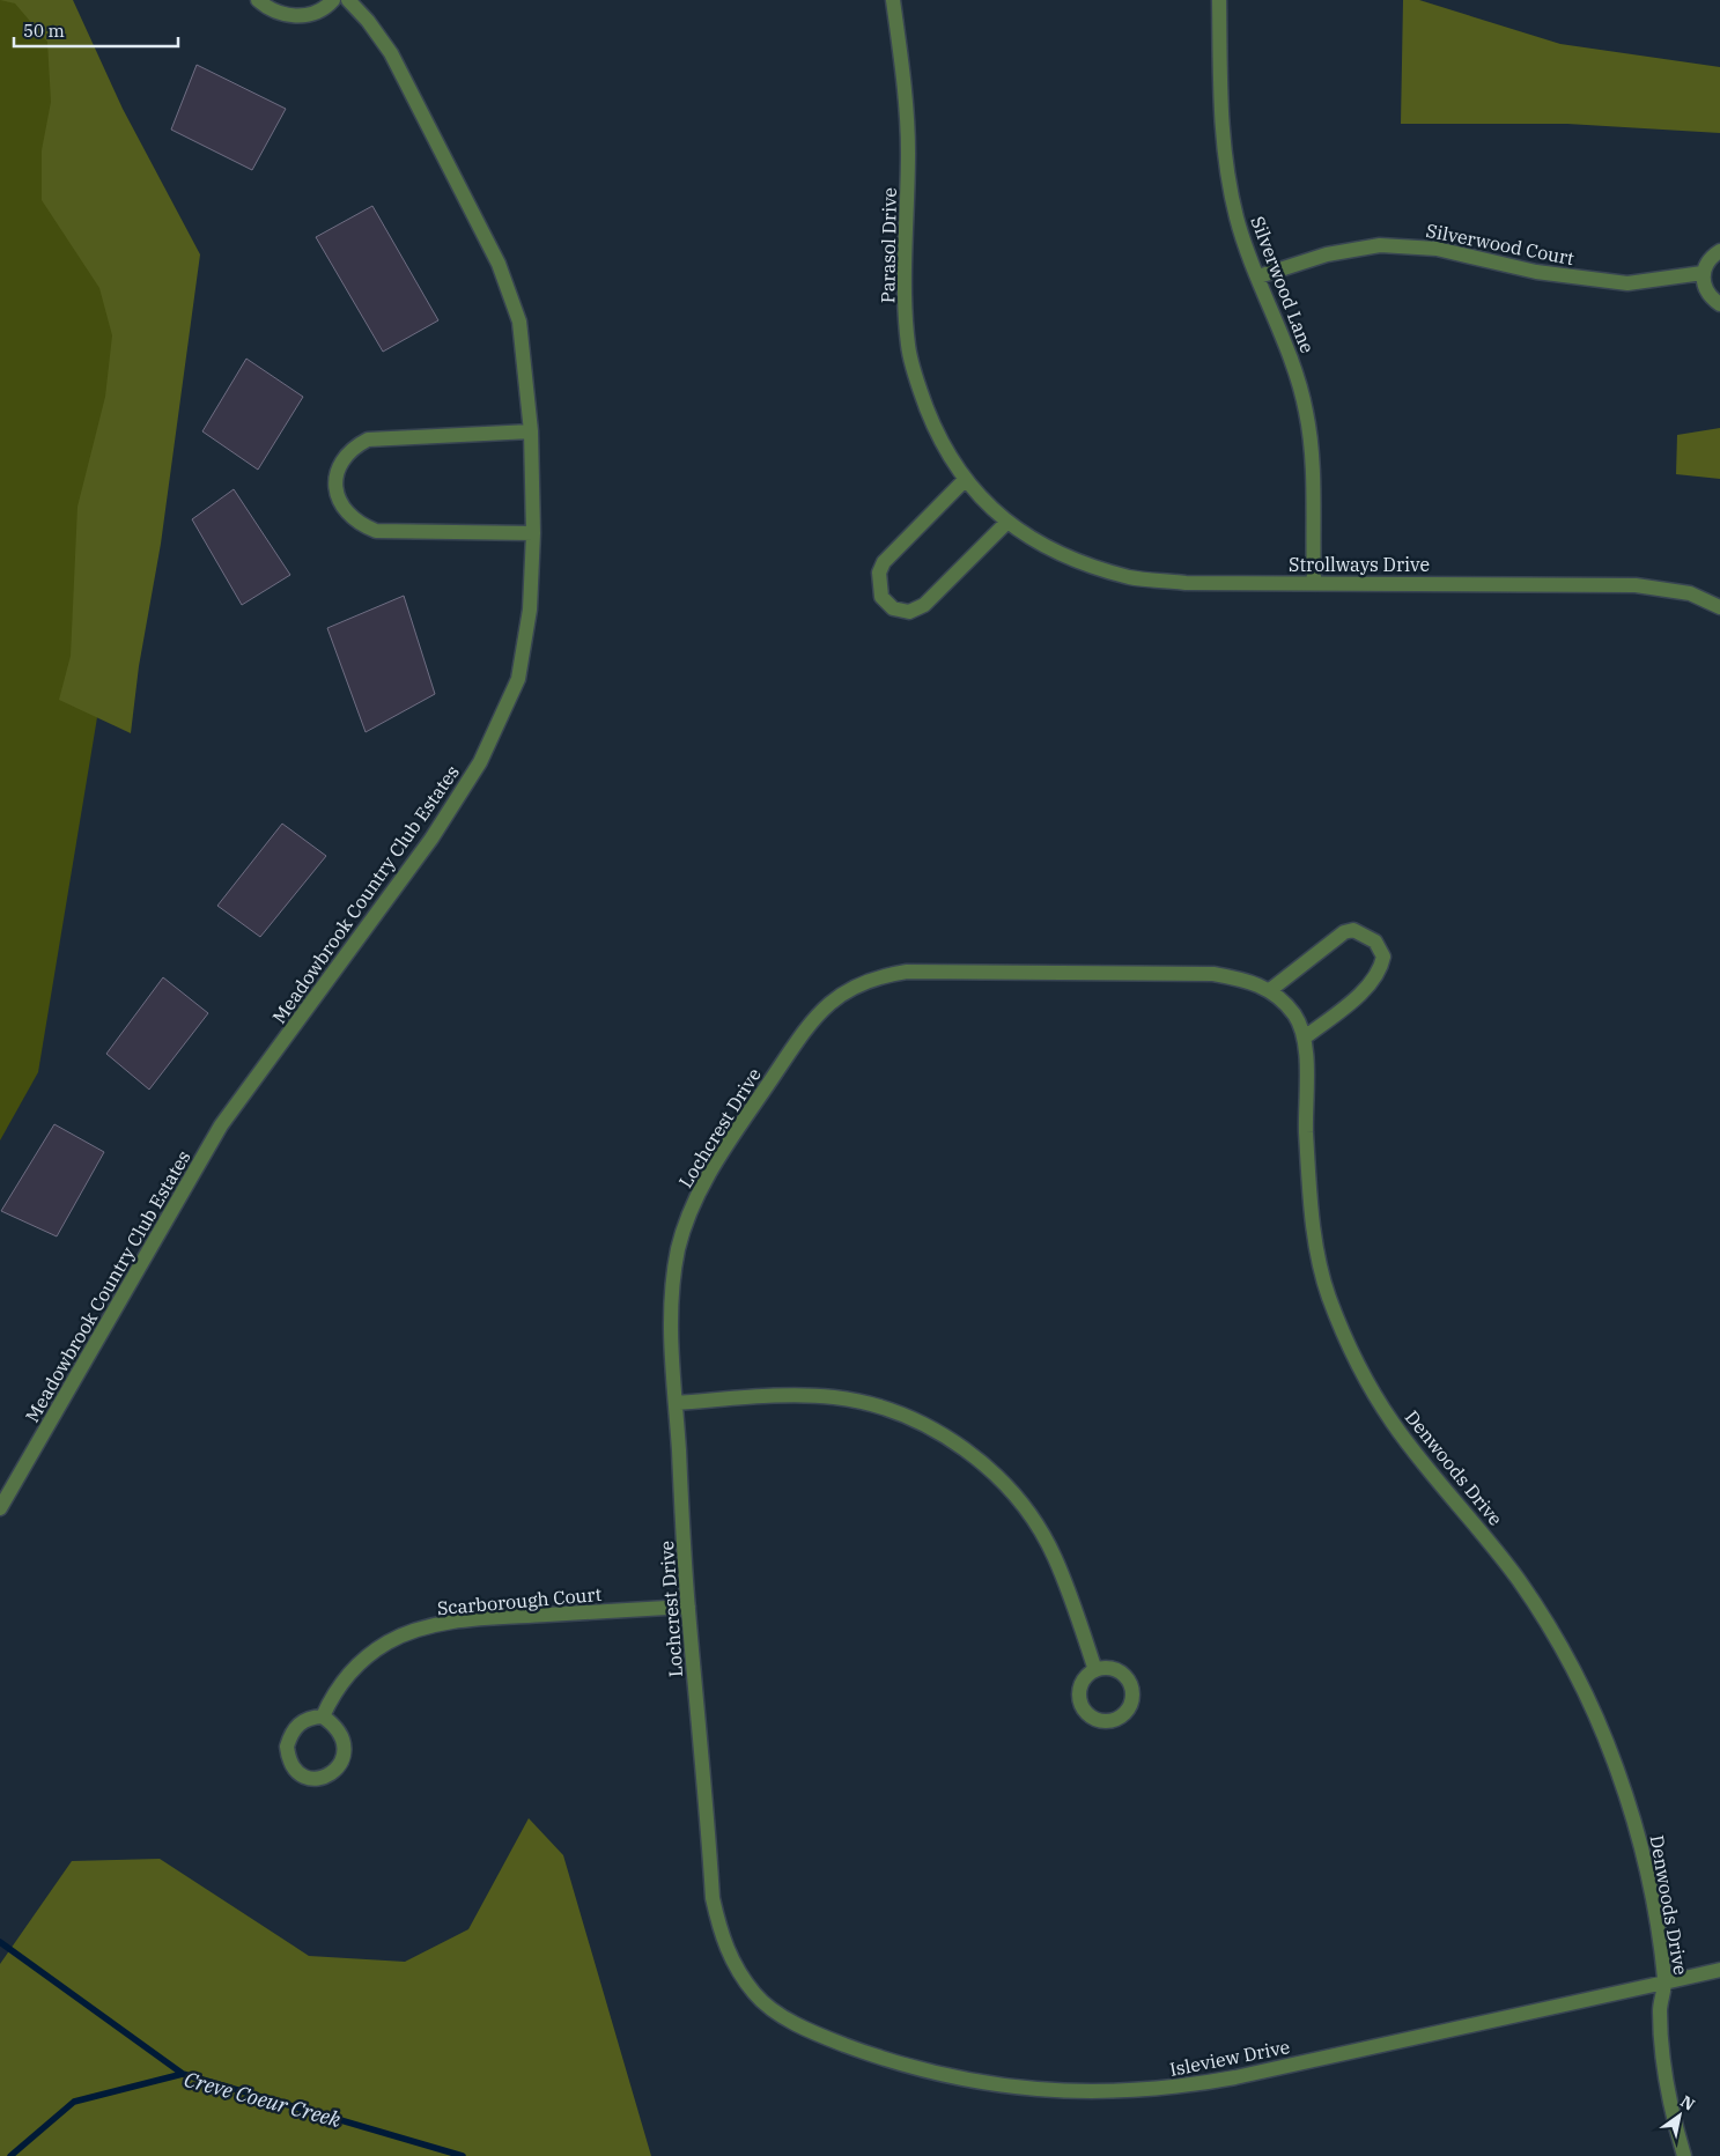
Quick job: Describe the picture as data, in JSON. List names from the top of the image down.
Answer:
{
  "streets": {
    "street": [
      "Silverwood Court",
      "Parasol Drive",
      "Silverwood Lane",
      "Strollways Drive",
      "Meadowbrook Country Club Estates",
      "Lochcrest Drive",
      "Denwoods Drive",
      "Scarborough Court",
      "Isleview Drive"
    ]
  },
  "crossings": [
    ["Silverwood Court", "Silverwood Lane"],
    ["Parasol Drive", "Strollways Drive"],
    ["Silverwood Lane", "Strollways Drive"],
    ["Lochcrest Drive", "Denwoods Drive"],
    ["Lochcrest Drive", "Scarborough Court"],
    ["Lochcrest Drive", "Isleview Drive"],
    ["Denwoods Drive", "Isleview Drive"]
  ],
  "water": ["Creve Coeur Creek"],
  "scale_bar": "50 m",
  "north": "top right"
}
